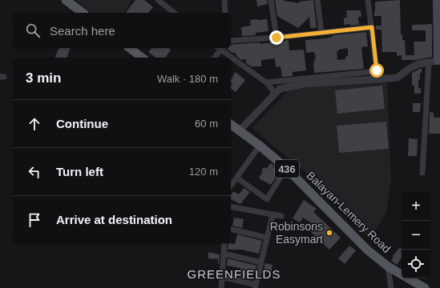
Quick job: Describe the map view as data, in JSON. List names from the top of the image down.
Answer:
{
  "streets": {
    "main road": ["436", "Balayan-Lemery Road"]
  },
  "districts": ["GREENFIELDS"],
  "places": ["Robinsons Easymart"],
  "page": {
    "search": "Search here",
    "heading": ["3 min", "Walk · 180 m"],
    "list": [
      ["Continue", "60 m"],
      ["Turn left", "120 m"],
      "Arrive at destination"
    ],
    "map_buttons": ["+", "−"]
  }
}
